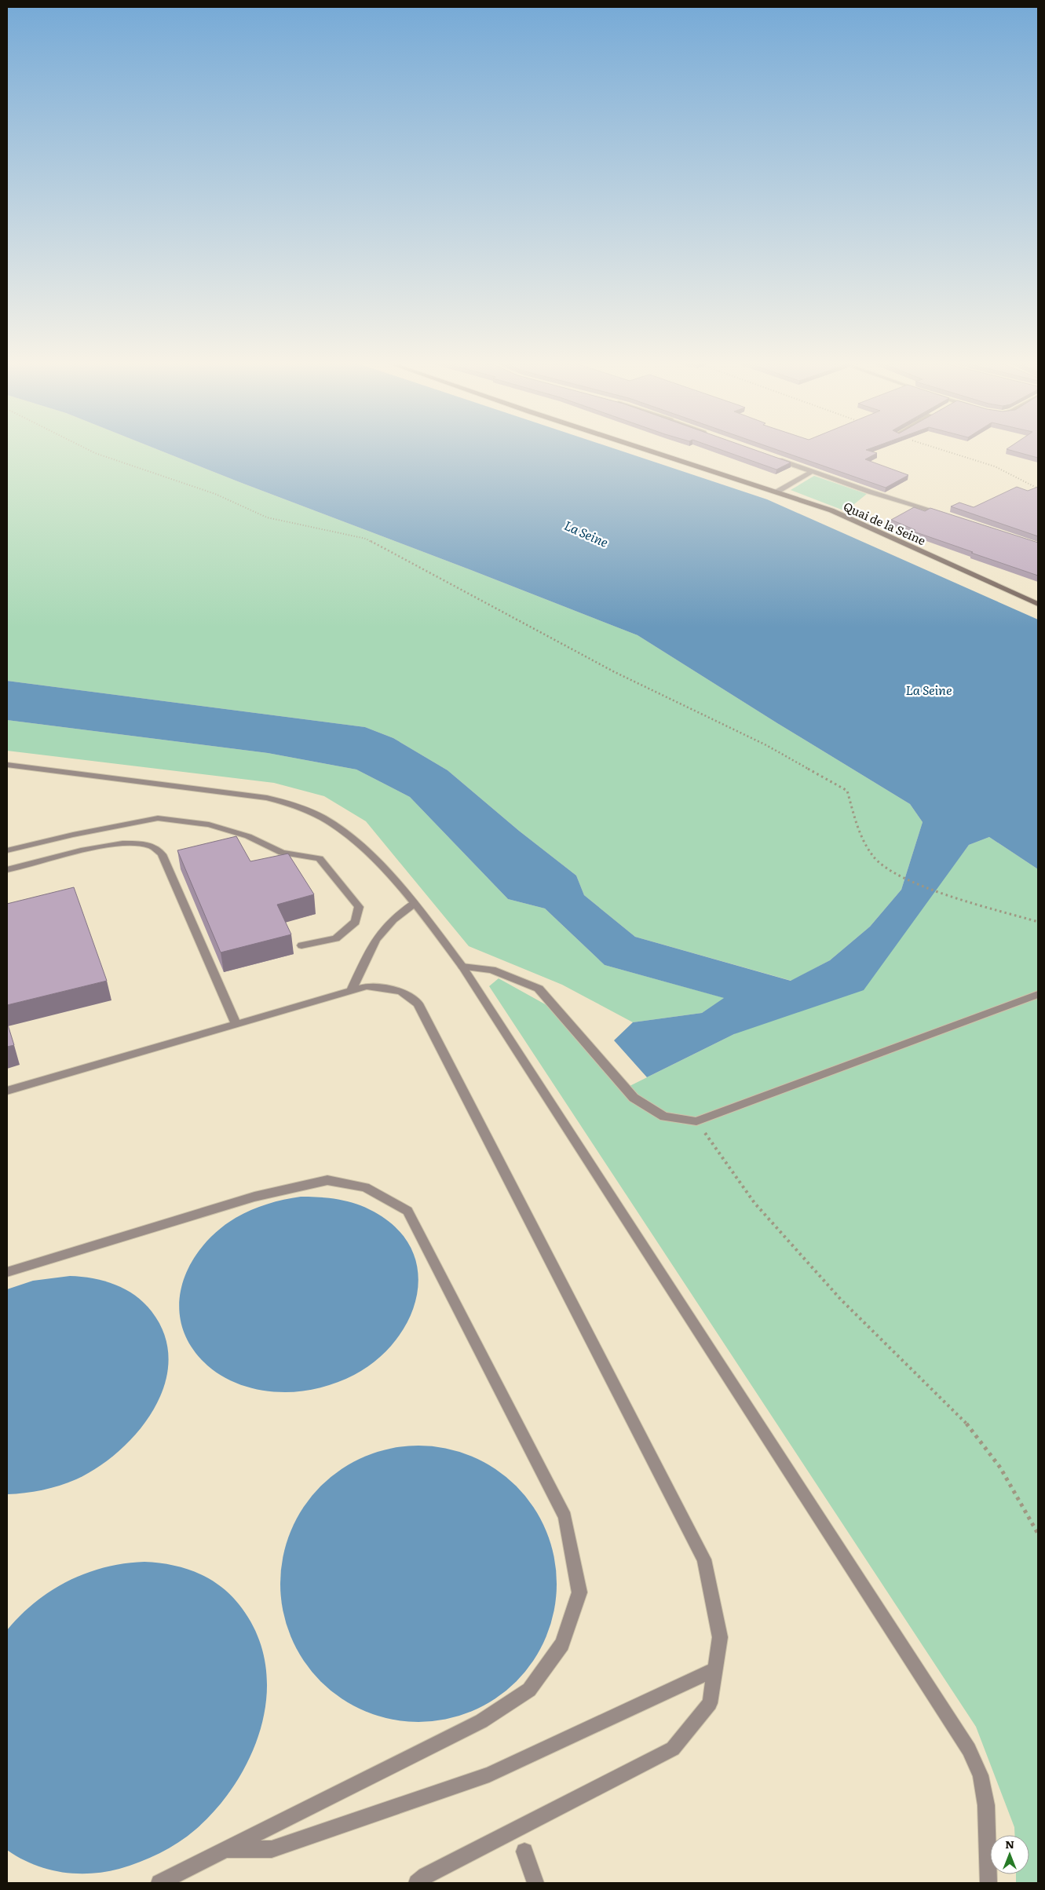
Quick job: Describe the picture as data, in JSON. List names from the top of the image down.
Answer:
{
  "streets": {
    "street": ["Quai de la Seine"]
  },
  "water": ["La Seine"],
  "north": "top"
}
